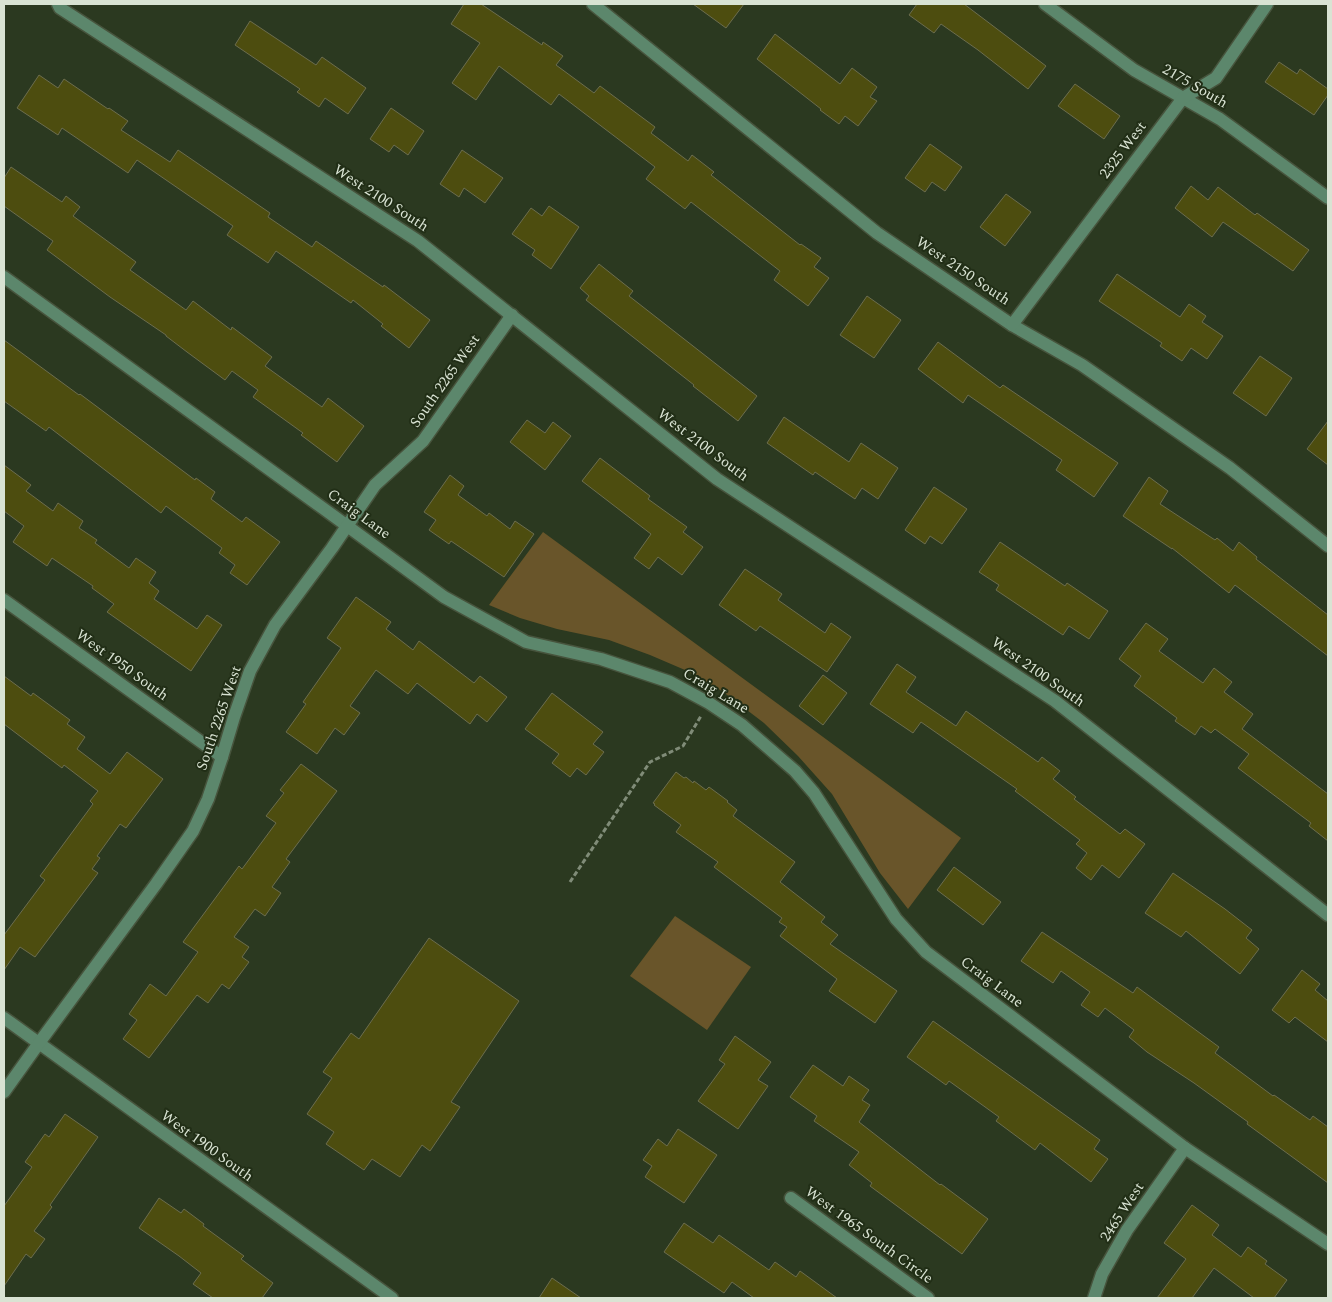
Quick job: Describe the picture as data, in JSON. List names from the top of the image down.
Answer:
{
  "streets": {
    "street": [
      "2175 South",
      "2325 West",
      "West 2100 South",
      "West 2150 South",
      "South 2265 West",
      "Craig Lane",
      "West 1950 South",
      "West 1900 South",
      "2465 West",
      "West 1965 South Circle"
    ]
  },
  "crossings": [
    ["2175 South", "2325 West"],
    ["2325 West", "West 2150 South"],
    ["West 2100 South", "South 2265 West"],
    ["South 2265 West", "Craig Lane"],
    ["South 2265 West", "West 1950 South"],
    ["South 2265 West", "West 1900 South"],
    ["Craig Lane", "2465 West"]
  ]
}
